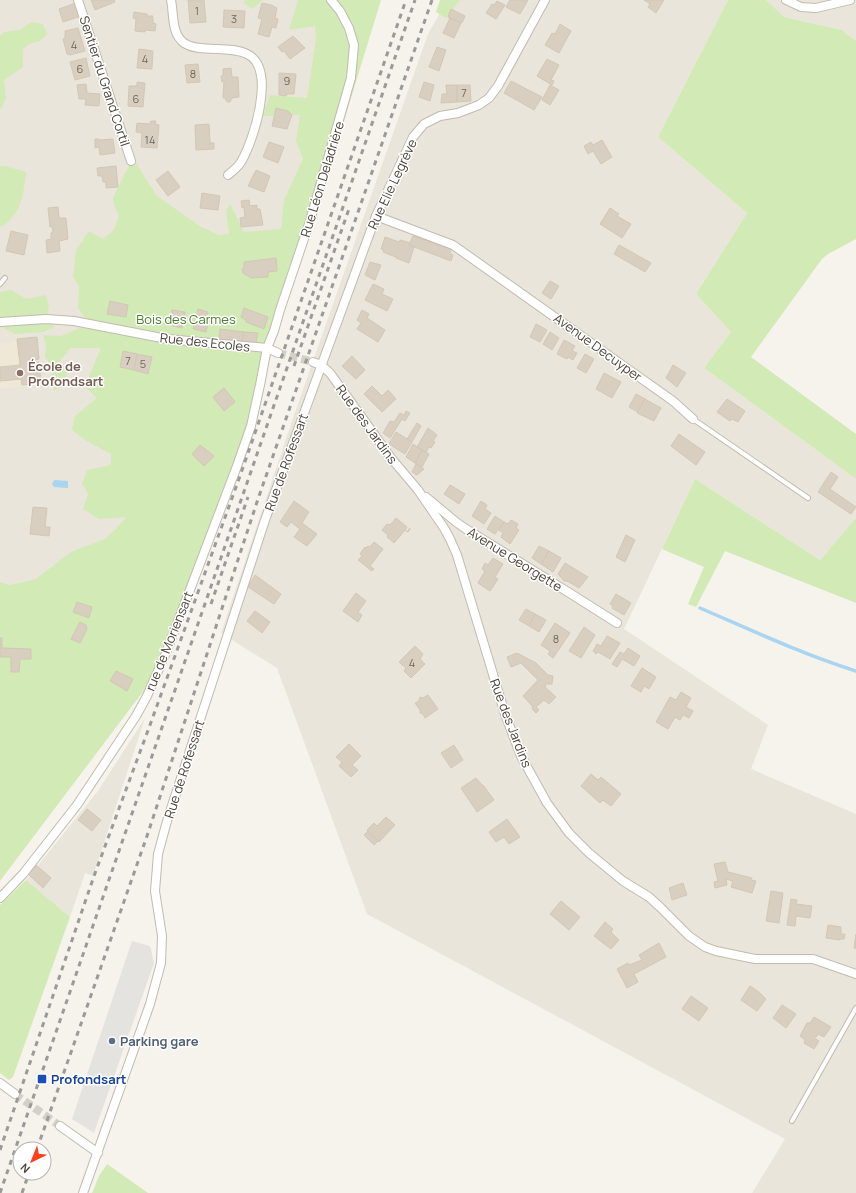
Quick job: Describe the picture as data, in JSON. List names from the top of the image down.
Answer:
{
  "streets": {
    "street": [
      "Sentier du Grand Cortil",
      "Rue Léon Deladrière",
      "Rue Elie Legrève",
      "Rue des Ecoles",
      "Avenue Decuyper",
      "Rue des Jardins",
      "Rue de Rofessart",
      "Avenue Georgette",
      "rue de Moriensart"
    ]
  },
  "crossings": [
    ["Rue Léon Deladrière", "Rue des Ecoles"],
    ["Rue Léon Deladrière", "rue de Moriensart"],
    ["Rue Elie Legrève", "Avenue Decuyper"],
    ["Rue Elie Legrève", "Rue de Rofessart"],
    ["Rue des Ecoles", "rue de Moriensart"],
    ["Rue des Jardins", "Rue de Rofessart"],
    ["Rue des Jardins", "Avenue Georgette"]
  ],
  "parks": ["Bois des Carmes"],
  "places": {
    "other": ["École de Profondsart", "Parking gare"],
    "transit": ["Profondsart"]
  },
  "house_numbers": [
    "1",
    "3",
    "4",
    "4",
    "6",
    "8",
    "9",
    "7",
    "6",
    "14",
    "7",
    "5",
    "8",
    "4"
  ],
  "north": "bottom left"
}
